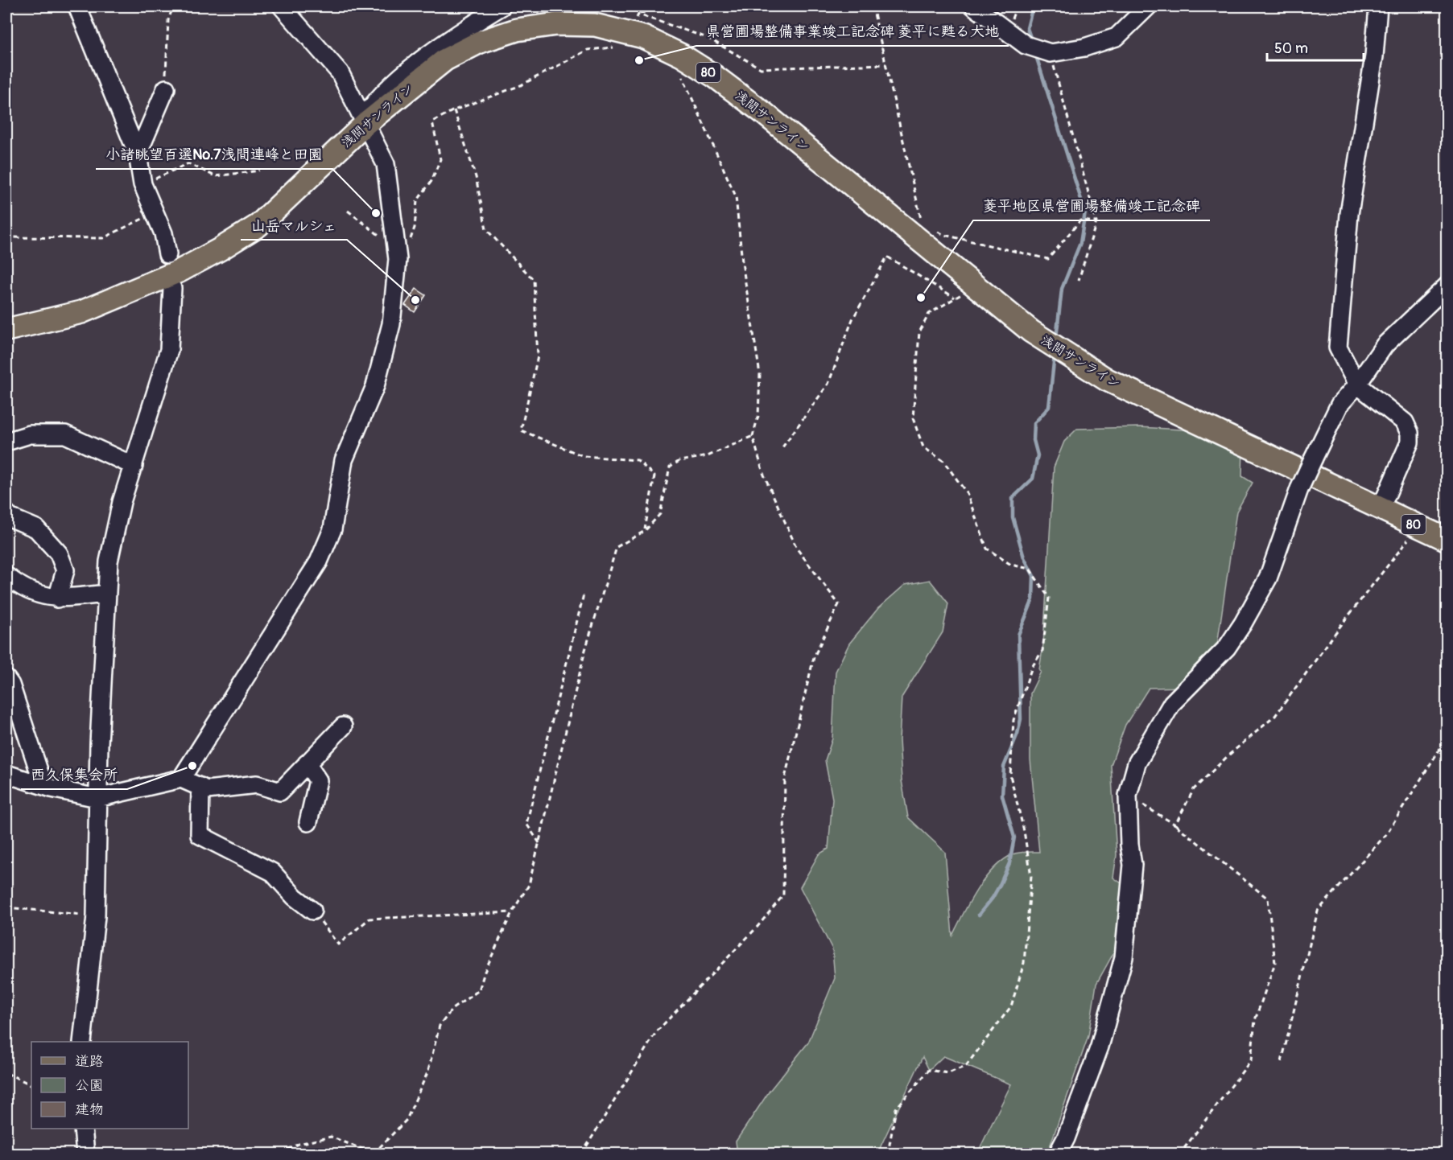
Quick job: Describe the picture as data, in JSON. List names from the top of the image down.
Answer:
{
  "streets": {
    "main road": ["80", "浅間サンライン"]
  },
  "places": [
    "県営圃場整備事業竣工記念碑 菱平に甦る大地",
    "小諸眺望百選No.7浅間連峰と田園",
    "菱平地区県営圃場整備竣工記念碑",
    "山岳マルシェ",
    "西久保集会所"
  ],
  "legend": ["道路", "公園", "建物"],
  "scale_bar": "50 m"
}
